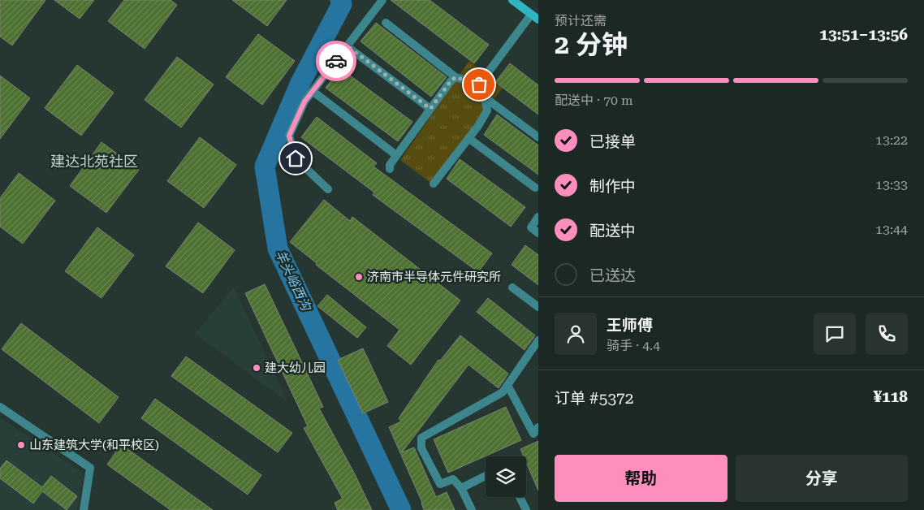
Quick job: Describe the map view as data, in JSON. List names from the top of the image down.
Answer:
{
  "districts": ["建达北苑社区"],
  "water": ["羊头峪西沟"],
  "places": ["济南市半导体元件研究所", "建大幼儿园", "山东建筑大学(和平校区)"],
  "page": {
    "heading": ["2 分钟", "预计还需", "13:51–13:56"],
    "panel": [
      "王师傅",
      "骑手 · 4.4",
      "订单 #5372",
      "¥118"
    ],
    "bar": "配送中 · 70 m",
    "list": [
      ["已接单", "13:22"],
      ["制作中", "13:33"],
      ["配送中", "13:44"],
      "已送达"
    ],
    "buttons": ["帮助", "分享"]
  }
}
